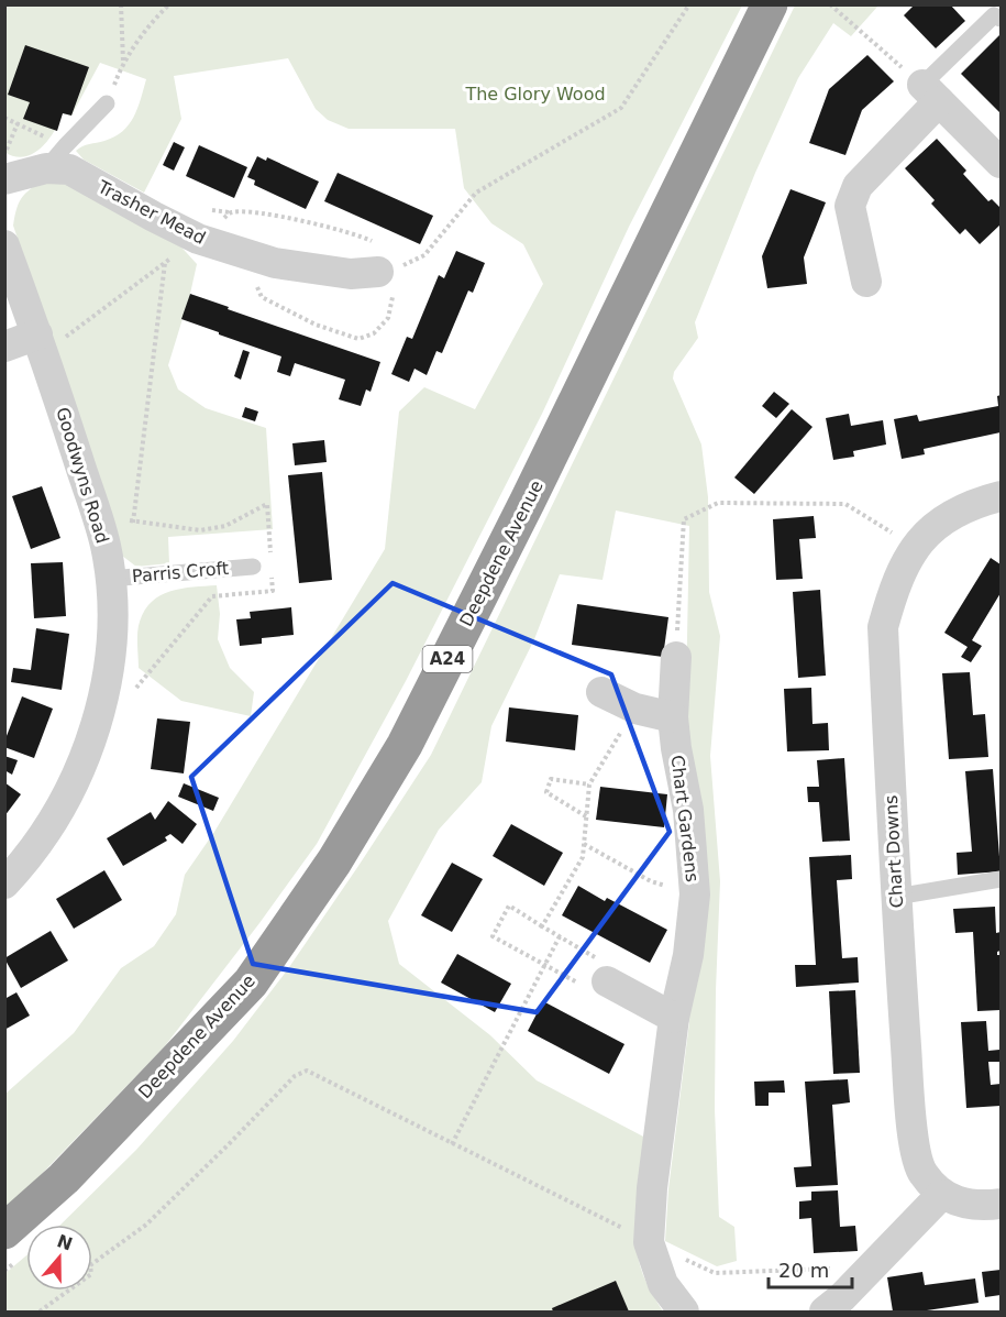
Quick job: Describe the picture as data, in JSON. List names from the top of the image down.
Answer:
{
  "streets": {
    "highway": ["Deepdene Avenue", "A24"],
    "street": [
      "Trasher Mead",
      "Goodwyns Road",
      "Chart Gardens",
      "Chart Downs"
    ],
    "lane": ["Parris Croft"]
  },
  "crossings": [
    ["Goodwyns Road", "Parris Croft"]
  ],
  "parks": ["The Glory Wood"],
  "scale_bar": "20 m",
  "north": "top"
}
